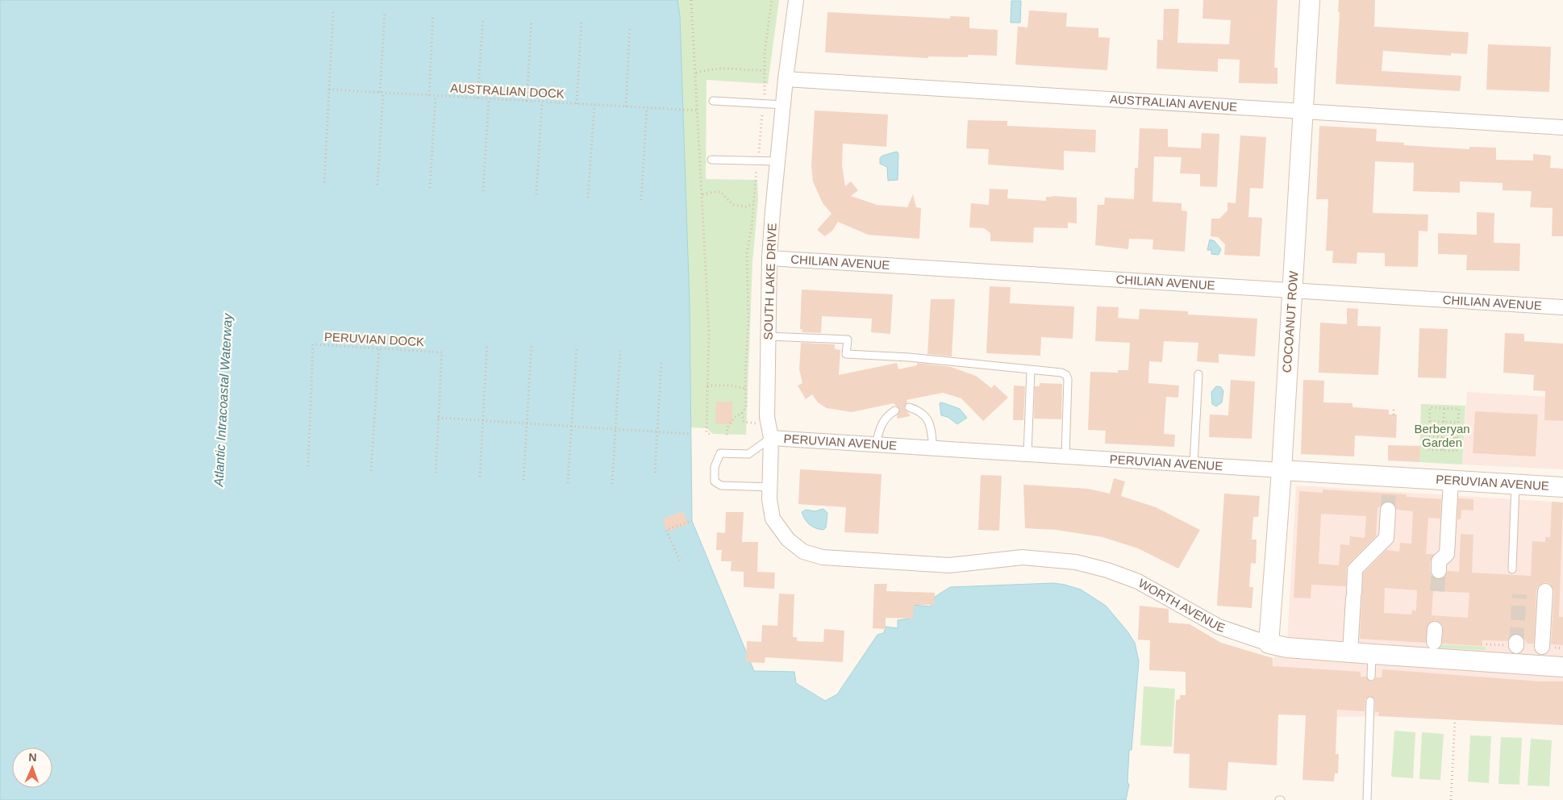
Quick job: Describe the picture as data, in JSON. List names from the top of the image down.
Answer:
{
  "streets": {
    "street": [
      "AUSTRALIAN AVENUE",
      "CHILIAN AVENUE",
      "SOUTH LAKE DRIVE",
      "COCOANUT ROW",
      "PERUVIAN AVENUE",
      "WORTH AVENUE"
    ],
    "path": ["AUSTRALIAN DOCK", "PERUVIAN DOCK"]
  },
  "crossings": [
    ["AUSTRALIAN AVENUE", "SOUTH LAKE DRIVE"],
    ["AUSTRALIAN AVENUE", "COCOANUT ROW"],
    ["CHILIAN AVENUE", "SOUTH LAKE DRIVE"],
    ["CHILIAN AVENUE", "COCOANUT ROW"],
    ["SOUTH LAKE DRIVE", "PERUVIAN AVENUE"],
    ["SOUTH LAKE DRIVE", "WORTH AVENUE"],
    ["COCOANUT ROW", "PERUVIAN AVENUE"],
    ["COCOANUT ROW", "WORTH AVENUE"]
  ],
  "water": ["Atlantic Intracoastal Waterway"],
  "parks": ["Berberyan Garden"],
  "north": "top"
}
